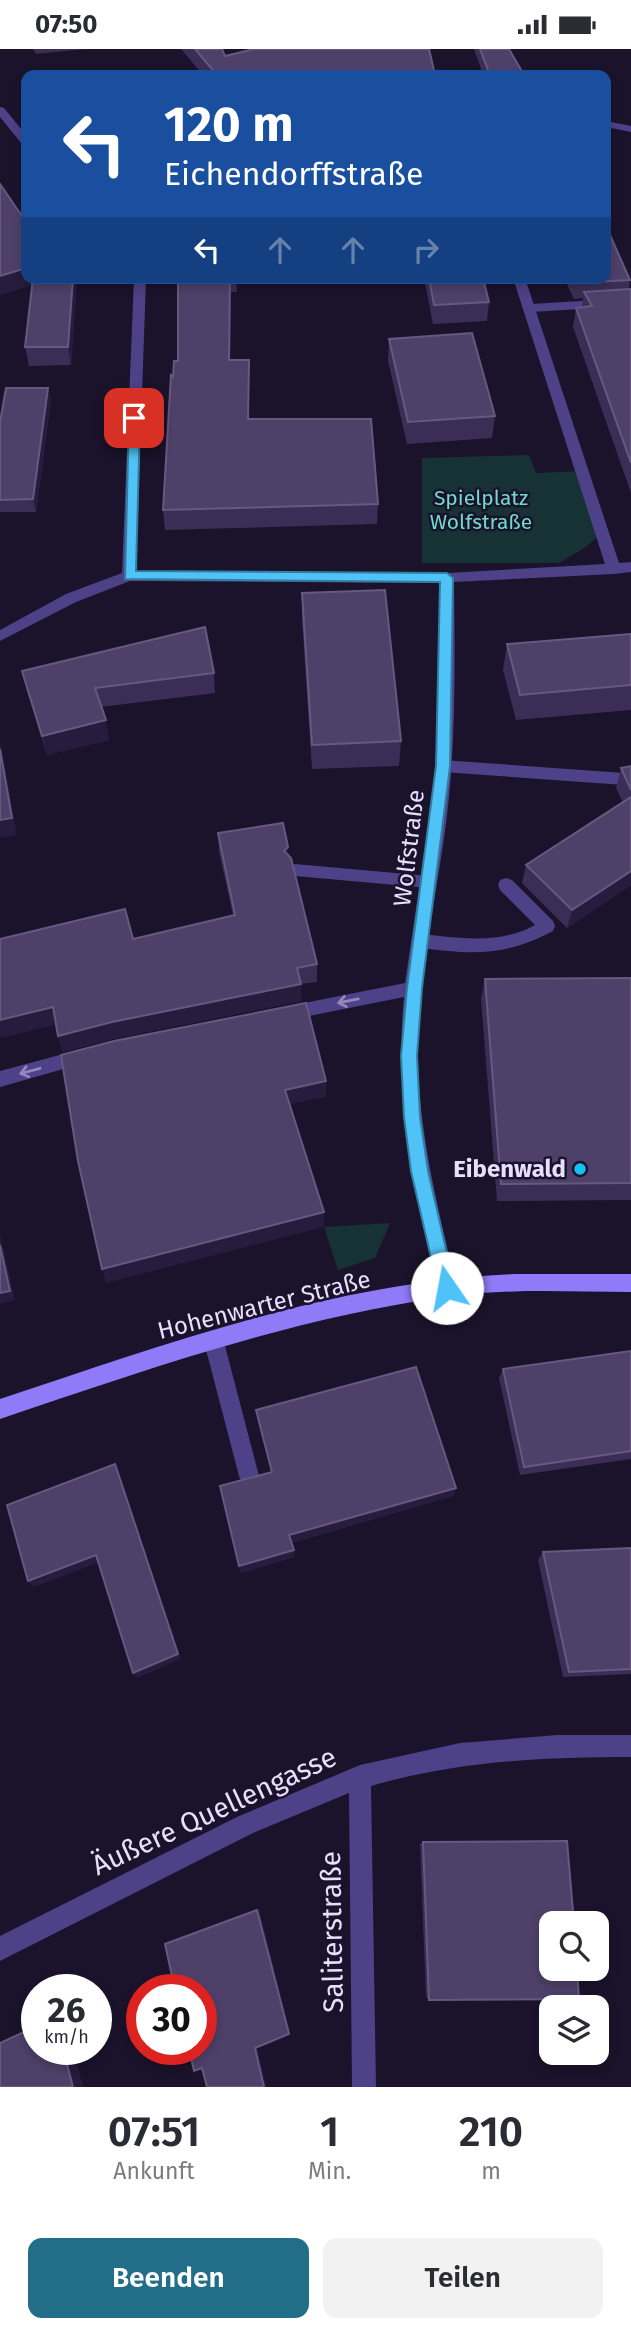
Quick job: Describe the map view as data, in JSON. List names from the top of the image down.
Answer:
{
  "streets": {
    "street": [
      "Wolfstraße",
      "Hohenwarter Straße",
      "Äußere Quellengasse",
      "Saliterstraße"
    ]
  },
  "crossings": [
    ["Wolfstraße", "Hohenwarter Straße"],
    ["Äußere Quellengasse", "Saliterstraße"]
  ],
  "parks": ["Spielplatz Wolfstraße"],
  "places": ["Eibenwald"],
  "page": {
    "status": "07:50",
    "turn": ["120 m", "Eichendorffstraße"],
    "speed": "26 km/h",
    "limit": "30",
    "eta": [
      "07:51",
      "Ankunft",
      "1",
      "Min.",
      "210",
      "m"
    ],
    "buttons": ["Beenden", "Teilen"]
  }
}
